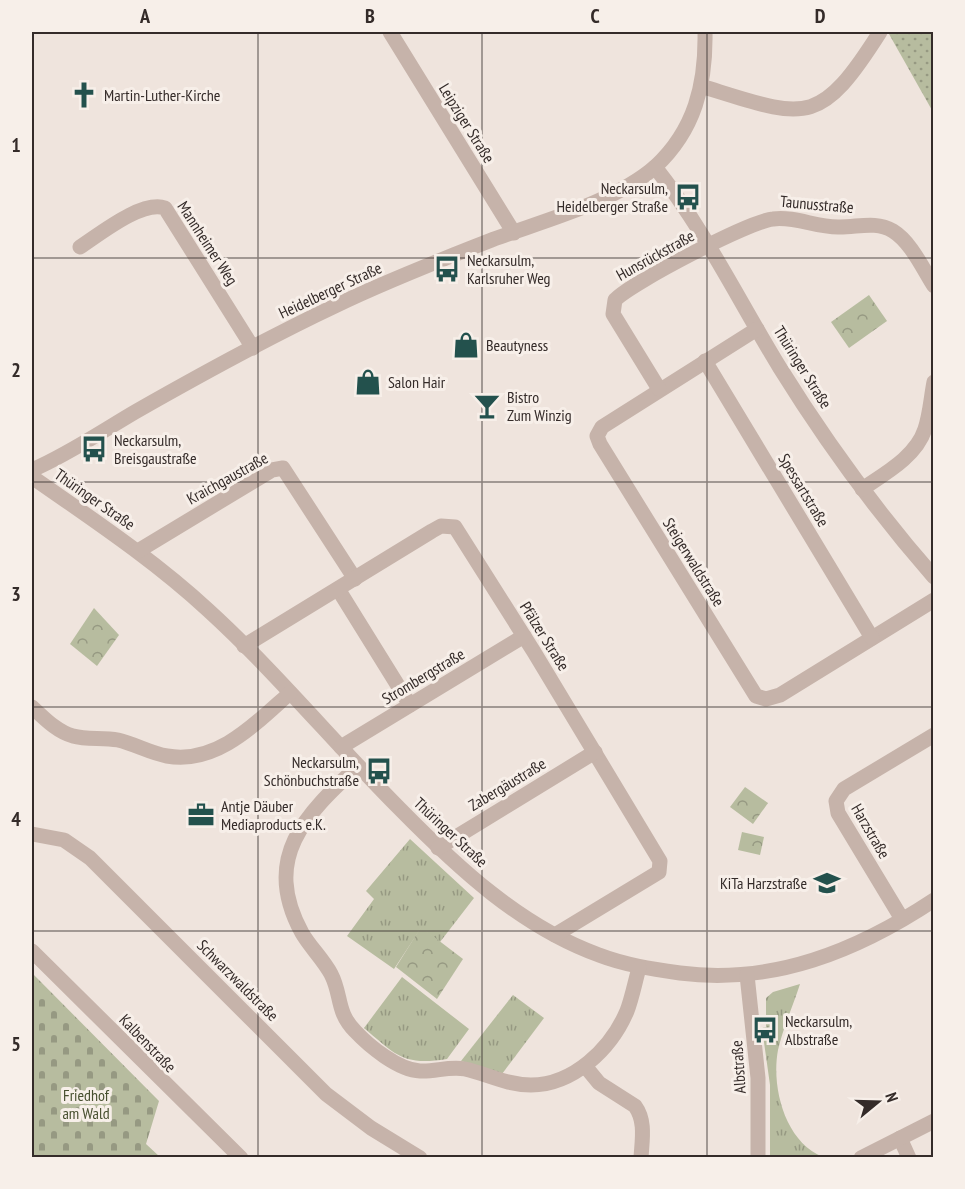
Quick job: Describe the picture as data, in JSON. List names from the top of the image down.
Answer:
{
  "streets": {
    "street": [
      "Leipziger Straße",
      "Taunusstraße",
      "Mannheimer Weg",
      "Hunsrückstraße",
      "Heidelberger Straße",
      "Thüringer Straße",
      "Kraichgaustraße",
      "Spessartstraße",
      "Steigerwaldstraße",
      "Pfälzer Straße",
      "Strombergstraße",
      "Zabergäustraße",
      "Harzstraße",
      "Schwarzwaldstraße",
      "Kalbenstraße",
      "Albstraße"
    ]
  },
  "crossings": [
    ["Leipziger Straße", "Heidelberger Straße"],
    ["Taunusstraße", "Hunsrückstraße"],
    ["Taunusstraße", "Thüringer Straße"],
    ["Mannheimer Weg", "Heidelberger Straße"],
    ["Hunsrückstraße", "Thüringer Straße"],
    ["Hunsrückstraße", "Steigerwaldstraße"],
    ["Heidelberger Straße", "Thüringer Straße"],
    ["Thüringer Straße", "Kraichgaustraße"],
    ["Thüringer Straße", "Steigerwaldstraße"],
    ["Thüringer Straße", "Pfälzer Straße"],
    ["Thüringer Straße", "Strombergstraße"],
    ["Thüringer Straße", "Zabergäustraße"],
    ["Thüringer Straße", "Harzstraße"],
    ["Thüringer Straße", "Albstraße"],
    ["Kraichgaustraße", "Pfälzer Straße"],
    ["Spessartstraße", "Steigerwaldstraße"],
    ["Pfälzer Straße", "Strombergstraße"],
    ["Pfälzer Straße", "Zabergäustraße"]
  ],
  "parks": ["Friedhof am Wald"],
  "places": {
    "church": ["Martin-Luther-Kirche"],
    "bus stop": [
      "Neckarsulm, Heidelberger Straße",
      "Neckarsulm, Karlsruher Weg",
      "Neckarsulm, Breisgaustraße",
      "Neckarsulm, Schönbuchstraße",
      "Neckarsulm, Albstraße"
    ],
    "shop": ["Beautyness", "Salon Hair"],
    "bar": ["Bistro Zum Winzig"],
    "office": ["Antje Däuber Mediaproducts e.K."],
    "school or university": ["KiTa Harzstraße"]
  },
  "north": "right",
  "grid": {
    "columns": [
      "A",
      "B",
      "C",
      "D"
    ],
    "rows": [
      "1",
      "2",
      "3",
      "4",
      "5"
    ]
  }
}
